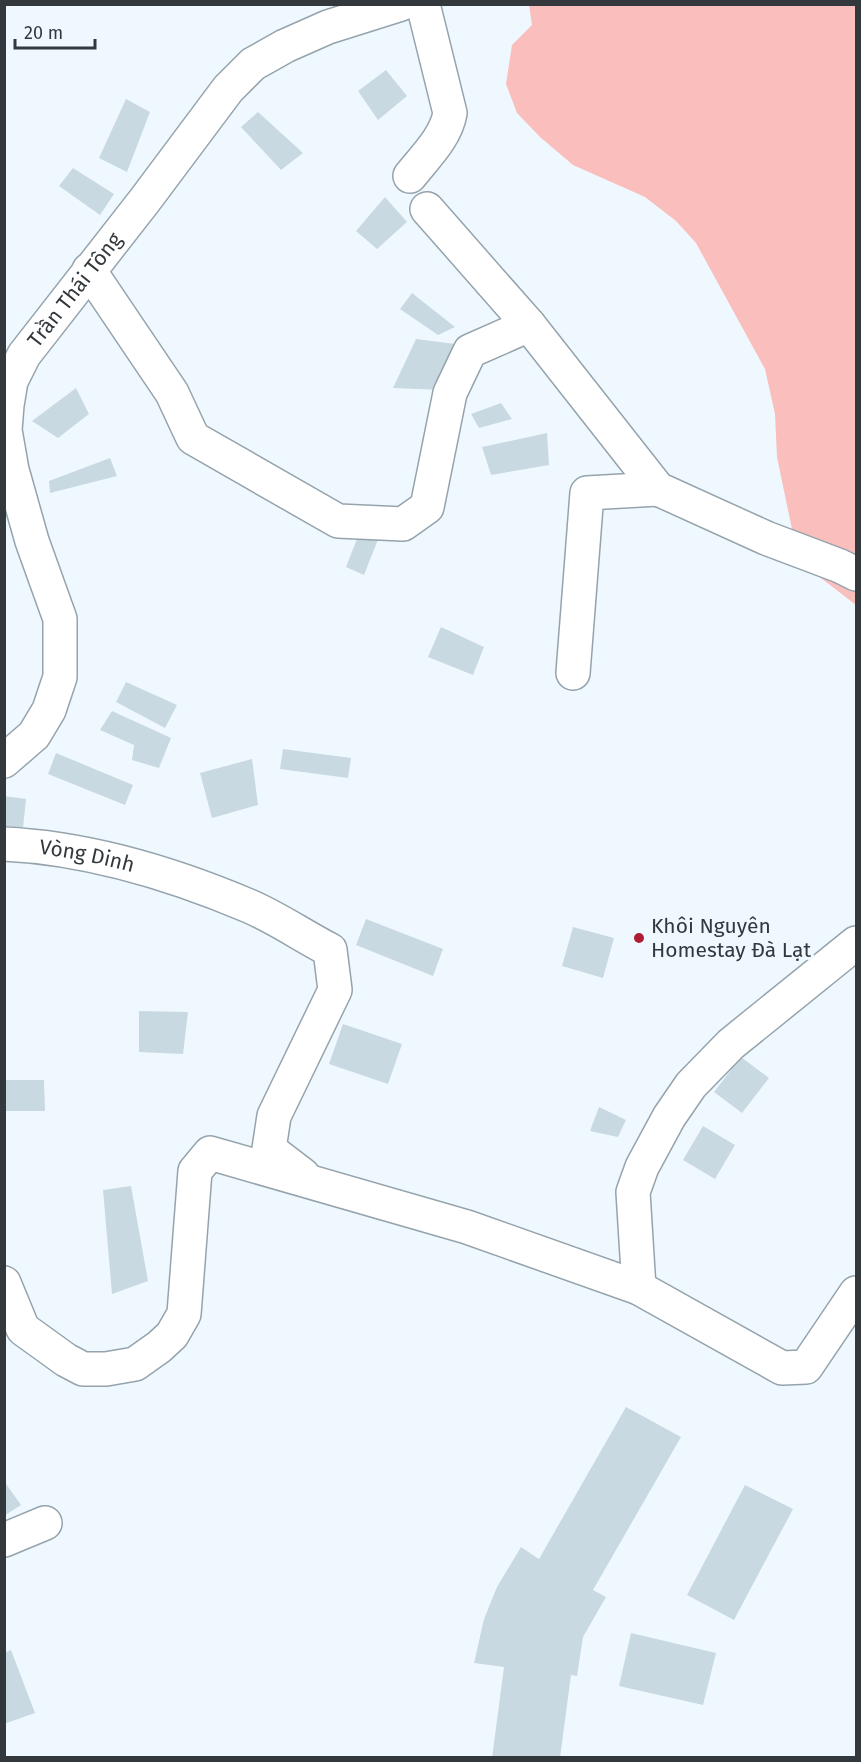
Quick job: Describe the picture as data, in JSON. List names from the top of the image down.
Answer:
{
  "streets": {
    "street": ["Trần Thái Tông", "Vòng Dinh"]
  },
  "places": ["Khôi Nguyên Homestay Đà Lạt"],
  "scale_bar": "20 m"
}
